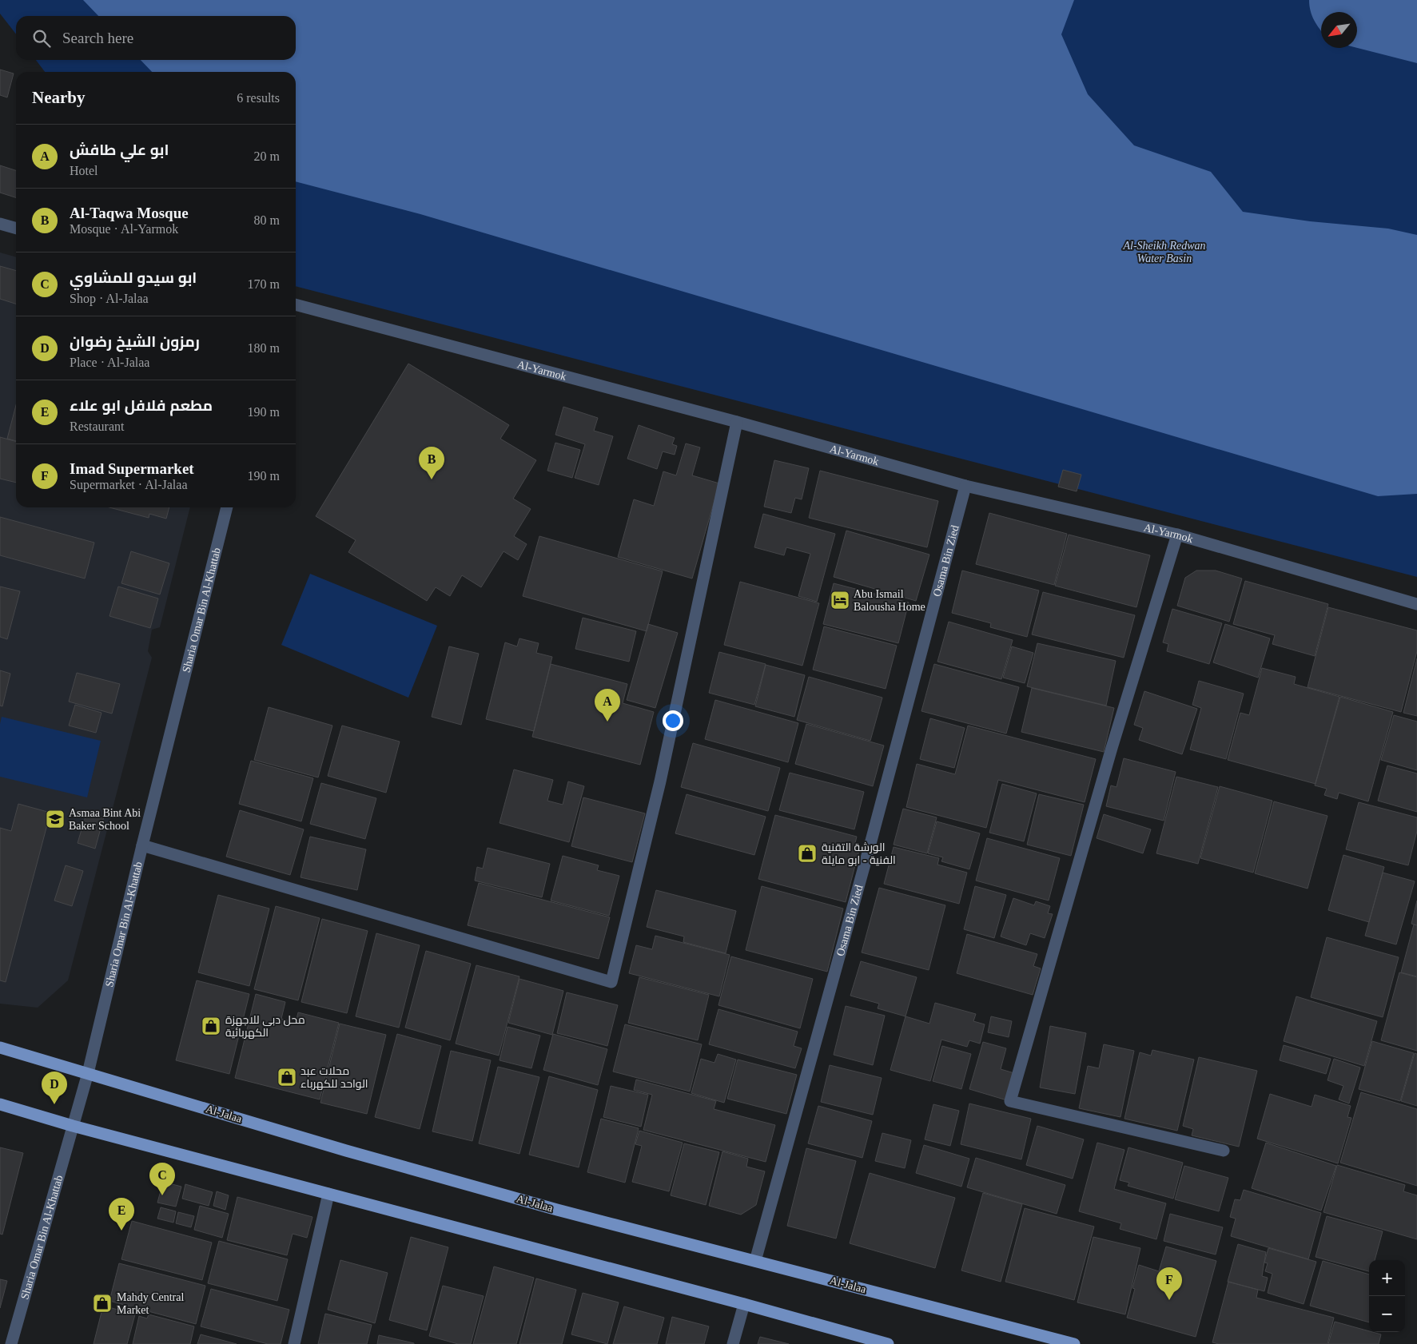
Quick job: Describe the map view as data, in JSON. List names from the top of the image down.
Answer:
{
  "streets": {
    "main road": ["Al-Jalaa"],
    "street": ["Al-Yarmok", "Osama Bin Zied", "Sharia Omar Bin Al-Khattab"]
  },
  "crossings": [
    ["Al-Yarmok", "Osama Bin Zied"],
    ["Osama Bin Zied", "Al-Jalaa"],
    ["Sharia Omar Bin Al-Khattab", "Al-Jalaa"]
  ],
  "parks": ["Al-Sheikh Redwan Water Basin"],
  "places": {
    "hotel": ["Abu Ismail Balousha Home"],
    "school or university": ["Asmaa Bint Abi Baker School"],
    "shop": [
      "الورشة التقنية الفنية - ابو مايلة",
      "محل دبي للاجهزة الكهربائية",
      "محلات عبد الواحد للكهرباء",
      "Mahdy Central Market"
    ]
  },
  "north": "bottom left",
  "page": {
    "search": "Search here",
    "heading": ["Nearby", "6 results"],
    "list": [
      {
        "mark": "A",
        "name": "ابو علي طافش",
        "note": "Hotel",
        "value": "20 m"
      },
      {
        "mark": "B",
        "name": "Al-Taqwa Mosque",
        "note": "Mosque · Al-Yarmok",
        "value": "80 m"
      },
      {
        "mark": "C",
        "name": "ابو سيدو للمشاوي",
        "note": "Shop · Al-Jalaa",
        "value": "170 m"
      },
      {
        "mark": "D",
        "name": "رمزون الشيخ رضوان",
        "note": "Place · Al-Jalaa",
        "value": "180 m"
      },
      {
        "mark": "E",
        "name": "مطعم فلافل ابو علاء",
        "note": "Restaurant",
        "value": "190 m"
      },
      {
        "mark": "F",
        "name": "Imad Supermarket",
        "note": "Supermarket · Al-Jalaa",
        "value": "190 m"
      }
    ],
    "pins": [
      "B",
      "A",
      "D",
      "C",
      "E",
      "F"
    ],
    "map_buttons": ["+", "−"]
  }
}
